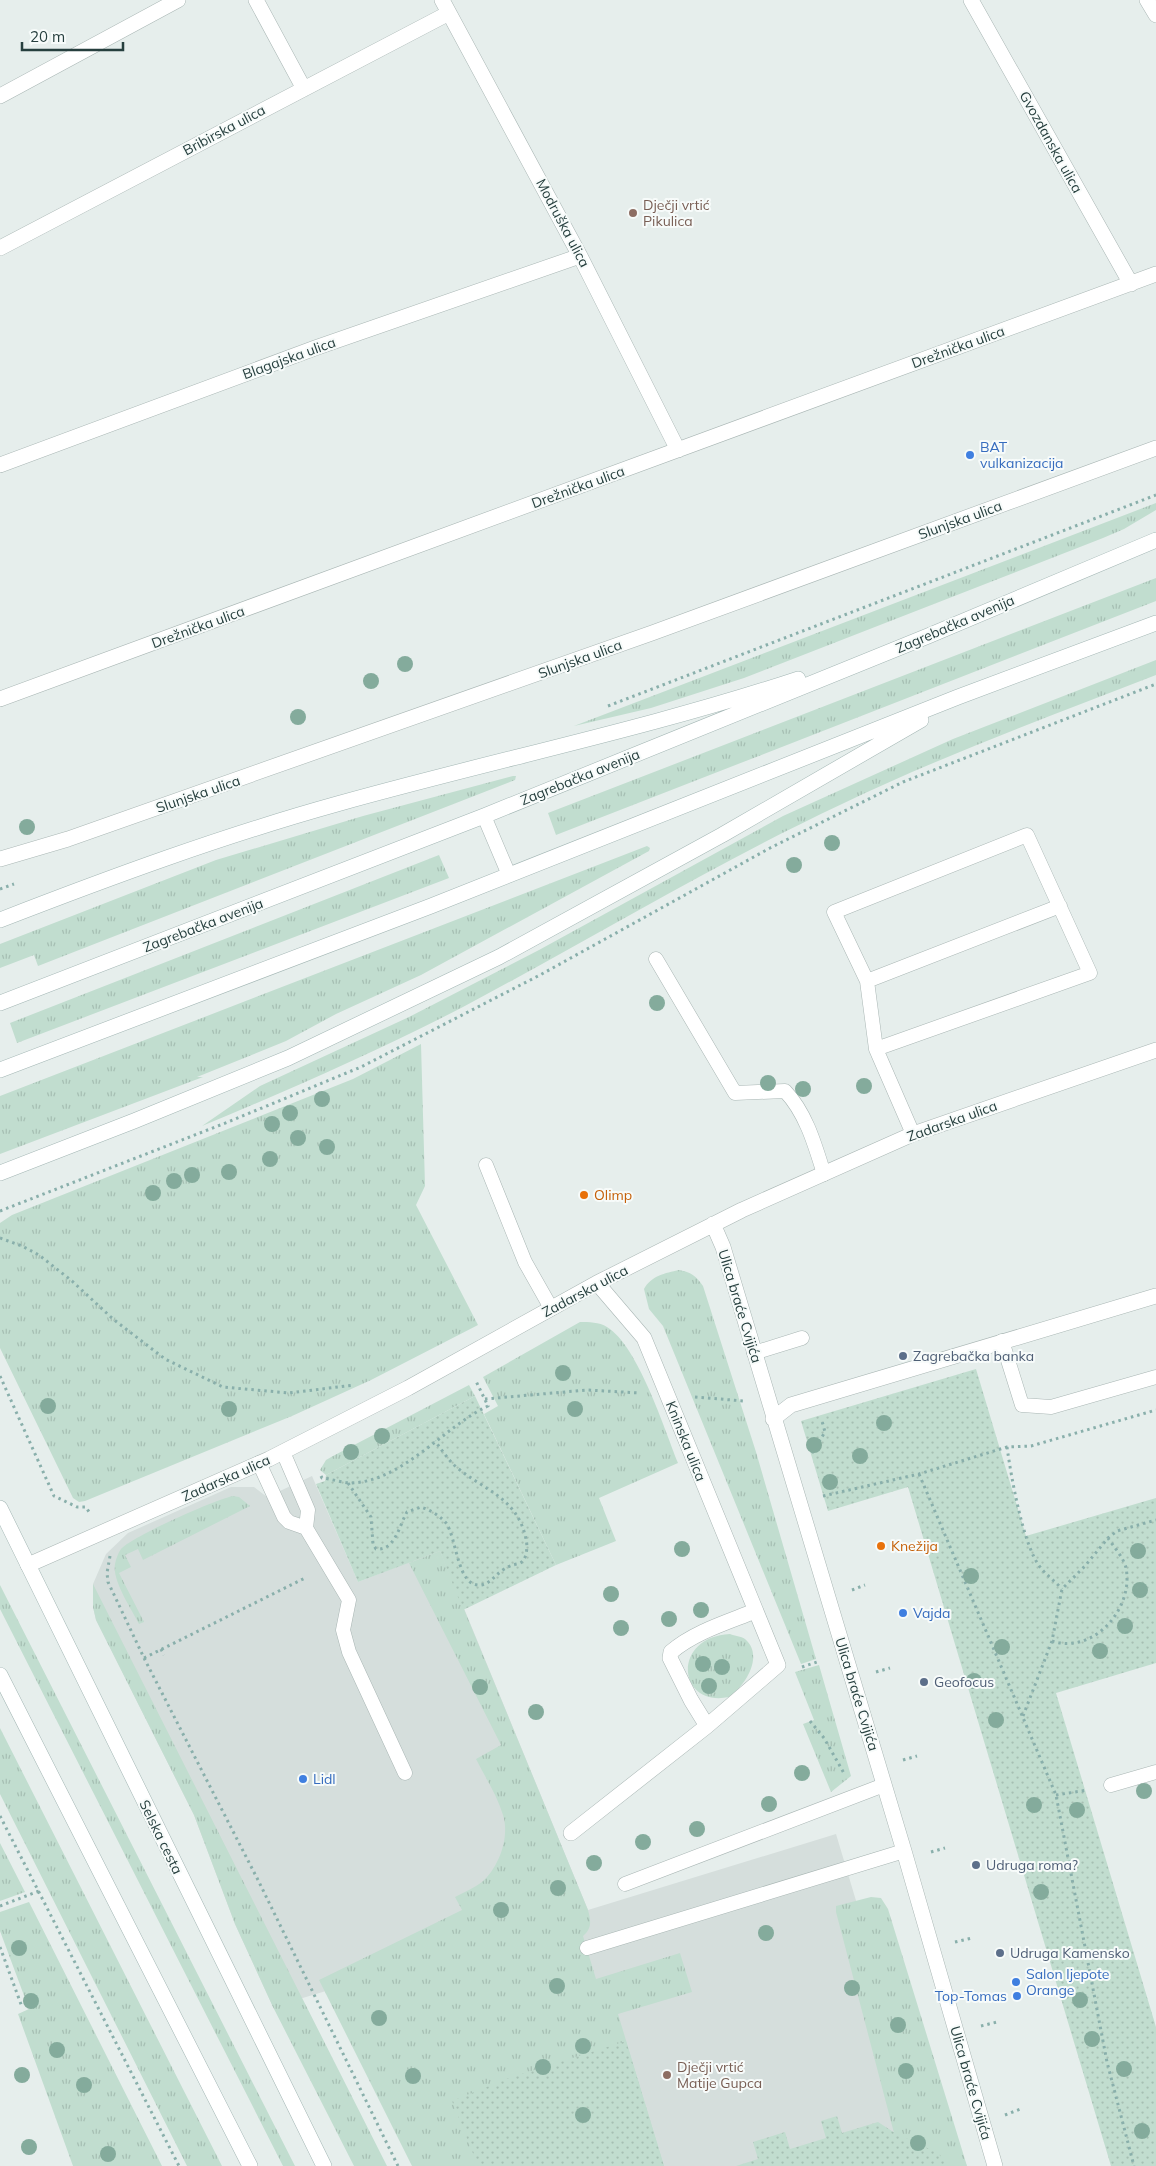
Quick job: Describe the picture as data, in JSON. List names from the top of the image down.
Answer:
{
  "streets": {
    "street": [
      "Bribirska ulica",
      "Gvozdanska ulica",
      "Modruška ulica",
      "Drežnička ulica",
      "Blagajska ulica",
      "Slunjska ulica",
      "Zagrebačka avenija",
      "Zadarska ulica",
      "Ulica braće Cvijića",
      "Kninska ulica",
      "Selska cesta"
    ]
  },
  "crossings": [
    ["Bribirska ulica", "Modruška ulica"],
    ["Gvozdanska ulica", "Drežnička ulica"],
    ["Modruška ulica", "Drežnička ulica"],
    ["Modruška ulica", "Blagajska ulica"],
    ["Zadarska ulica", "Ulica braće Cvijića"],
    ["Zadarska ulica", "Kninska ulica"],
    ["Zadarska ulica", "Selska cesta"]
  ],
  "places": [
    "Dječji vrtić Pikulica",
    "BAT vulkanizacija",
    "Olimp",
    "Zagrebačka banka",
    "Knežija",
    "Vajda",
    "Geofocus",
    "Lidl",
    "Udruga roma?",
    "Udruga Kamensko",
    "Salon ljepote Orange",
    "Top-Tomas",
    "Dječji vrtić Matije Gupca"
  ],
  "scale_bar": "20 m"
}
